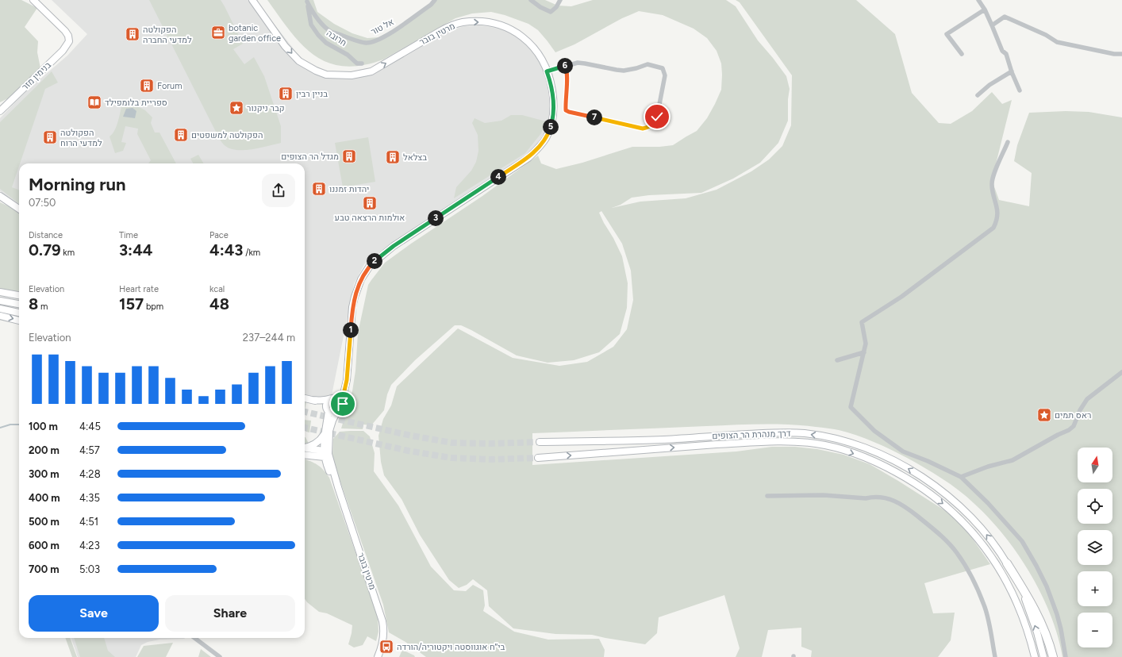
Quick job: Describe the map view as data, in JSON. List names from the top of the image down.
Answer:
{
  "streets": {
    "street": [
      "אל טור",
      "מרטין בובר",
      "חרובה",
      "בנימין מזר",
      "דרך מנהרת הר הצופים"
    ]
  },
  "crossings": [
    ["אל טור", "חרובה"]
  ],
  "places": {
    "office": ["botanic garden office"],
    "building": [
      "הפקולטה למדעי החברה",
      "Forum",
      "בניין רבין",
      "הפקולטה למשפטים",
      "הפקולטה למדעי הרוח",
      "מגדל הר הצופים",
      "בצלאל",
      "יהדות זמננו",
      "אולמות הרצאה טבע"
    ],
    "library": ["ספריית בלומפילד"],
    "place": ["קבר ניקנור", "ראס תמים"],
    "bus stop": ["בי״ח אוגווסטה ויקטוריה/הורדה"]
  },
  "north": "top",
  "page": {
    "pins": [
      "6",
      "7",
      "5",
      "4",
      "3",
      "2",
      "1"
    ],
    "heading": ["Morning run", "07:50"],
    "stats": [
      ["Distance", "0.79 km"],
      ["Time", "3:44"],
      ["Pace", "4:43 /km"],
      ["Elevation", "8 m"],
      ["Heart rate", "157 bpm"],
      ["kcal", "48"]
    ],
    "chart": ["Elevation", "237–244 m"],
    "list": [
      {
        "name": "100 m",
        "note": "4:45"
      },
      {
        "name": "200 m",
        "note": "4:57"
      },
      {
        "name": "300 m",
        "note": "4:28"
      },
      {
        "name": "400 m",
        "note": "4:35"
      },
      {
        "name": "500 m",
        "note": "4:51"
      },
      {
        "name": "600 m",
        "note": "4:23"
      },
      {
        "name": "700 m",
        "note": "5:03"
      }
    ],
    "map_buttons": ["+", "−"],
    "buttons": ["Save", "Share"]
  }
}
